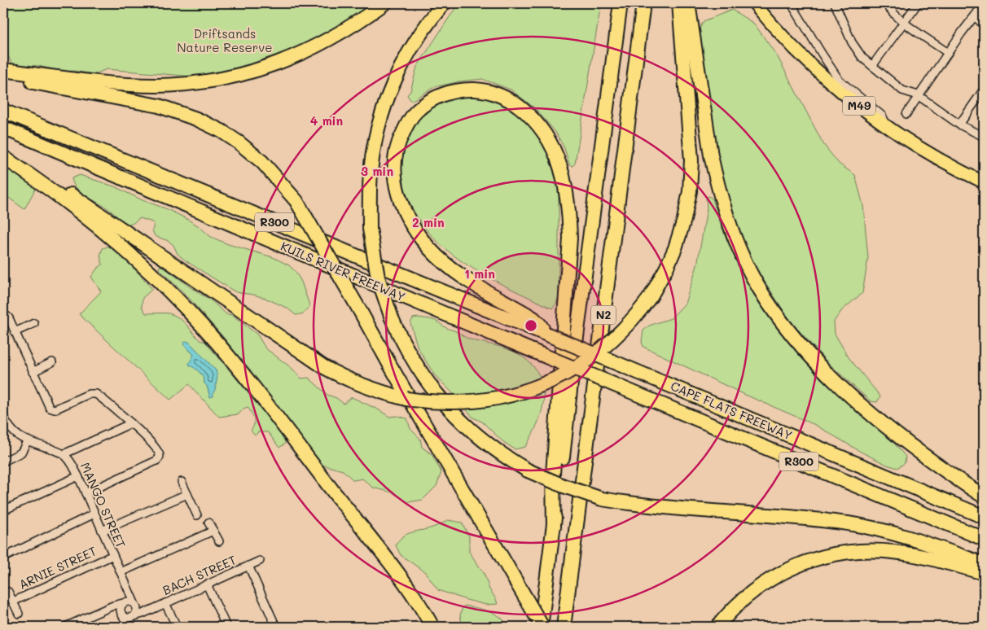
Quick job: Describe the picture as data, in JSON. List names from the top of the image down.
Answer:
{
  "streets": {
    "highway": [
      "R300",
      "KUILS RIVER FREEWAY",
      "N2",
      "CAPE FLATS FREEWAY"
    ],
    "main road": ["M49"],
    "street": ["MANGO STREET", "ARNIE STREET", "BACH STREET"]
  },
  "crossings": [
    ["KUILS RIVER FREEWAY", "CAPE FLATS FREEWAY"],
    ["MANGO STREET", "ARNIE STREET"],
    ["MANGO STREET", "BACH STREET"]
  ],
  "parks": ["Driftsands Nature Reserve"],
  "rings": [
    "4 min",
    "3 min",
    "2 min",
    "1 min"
  ]
}
